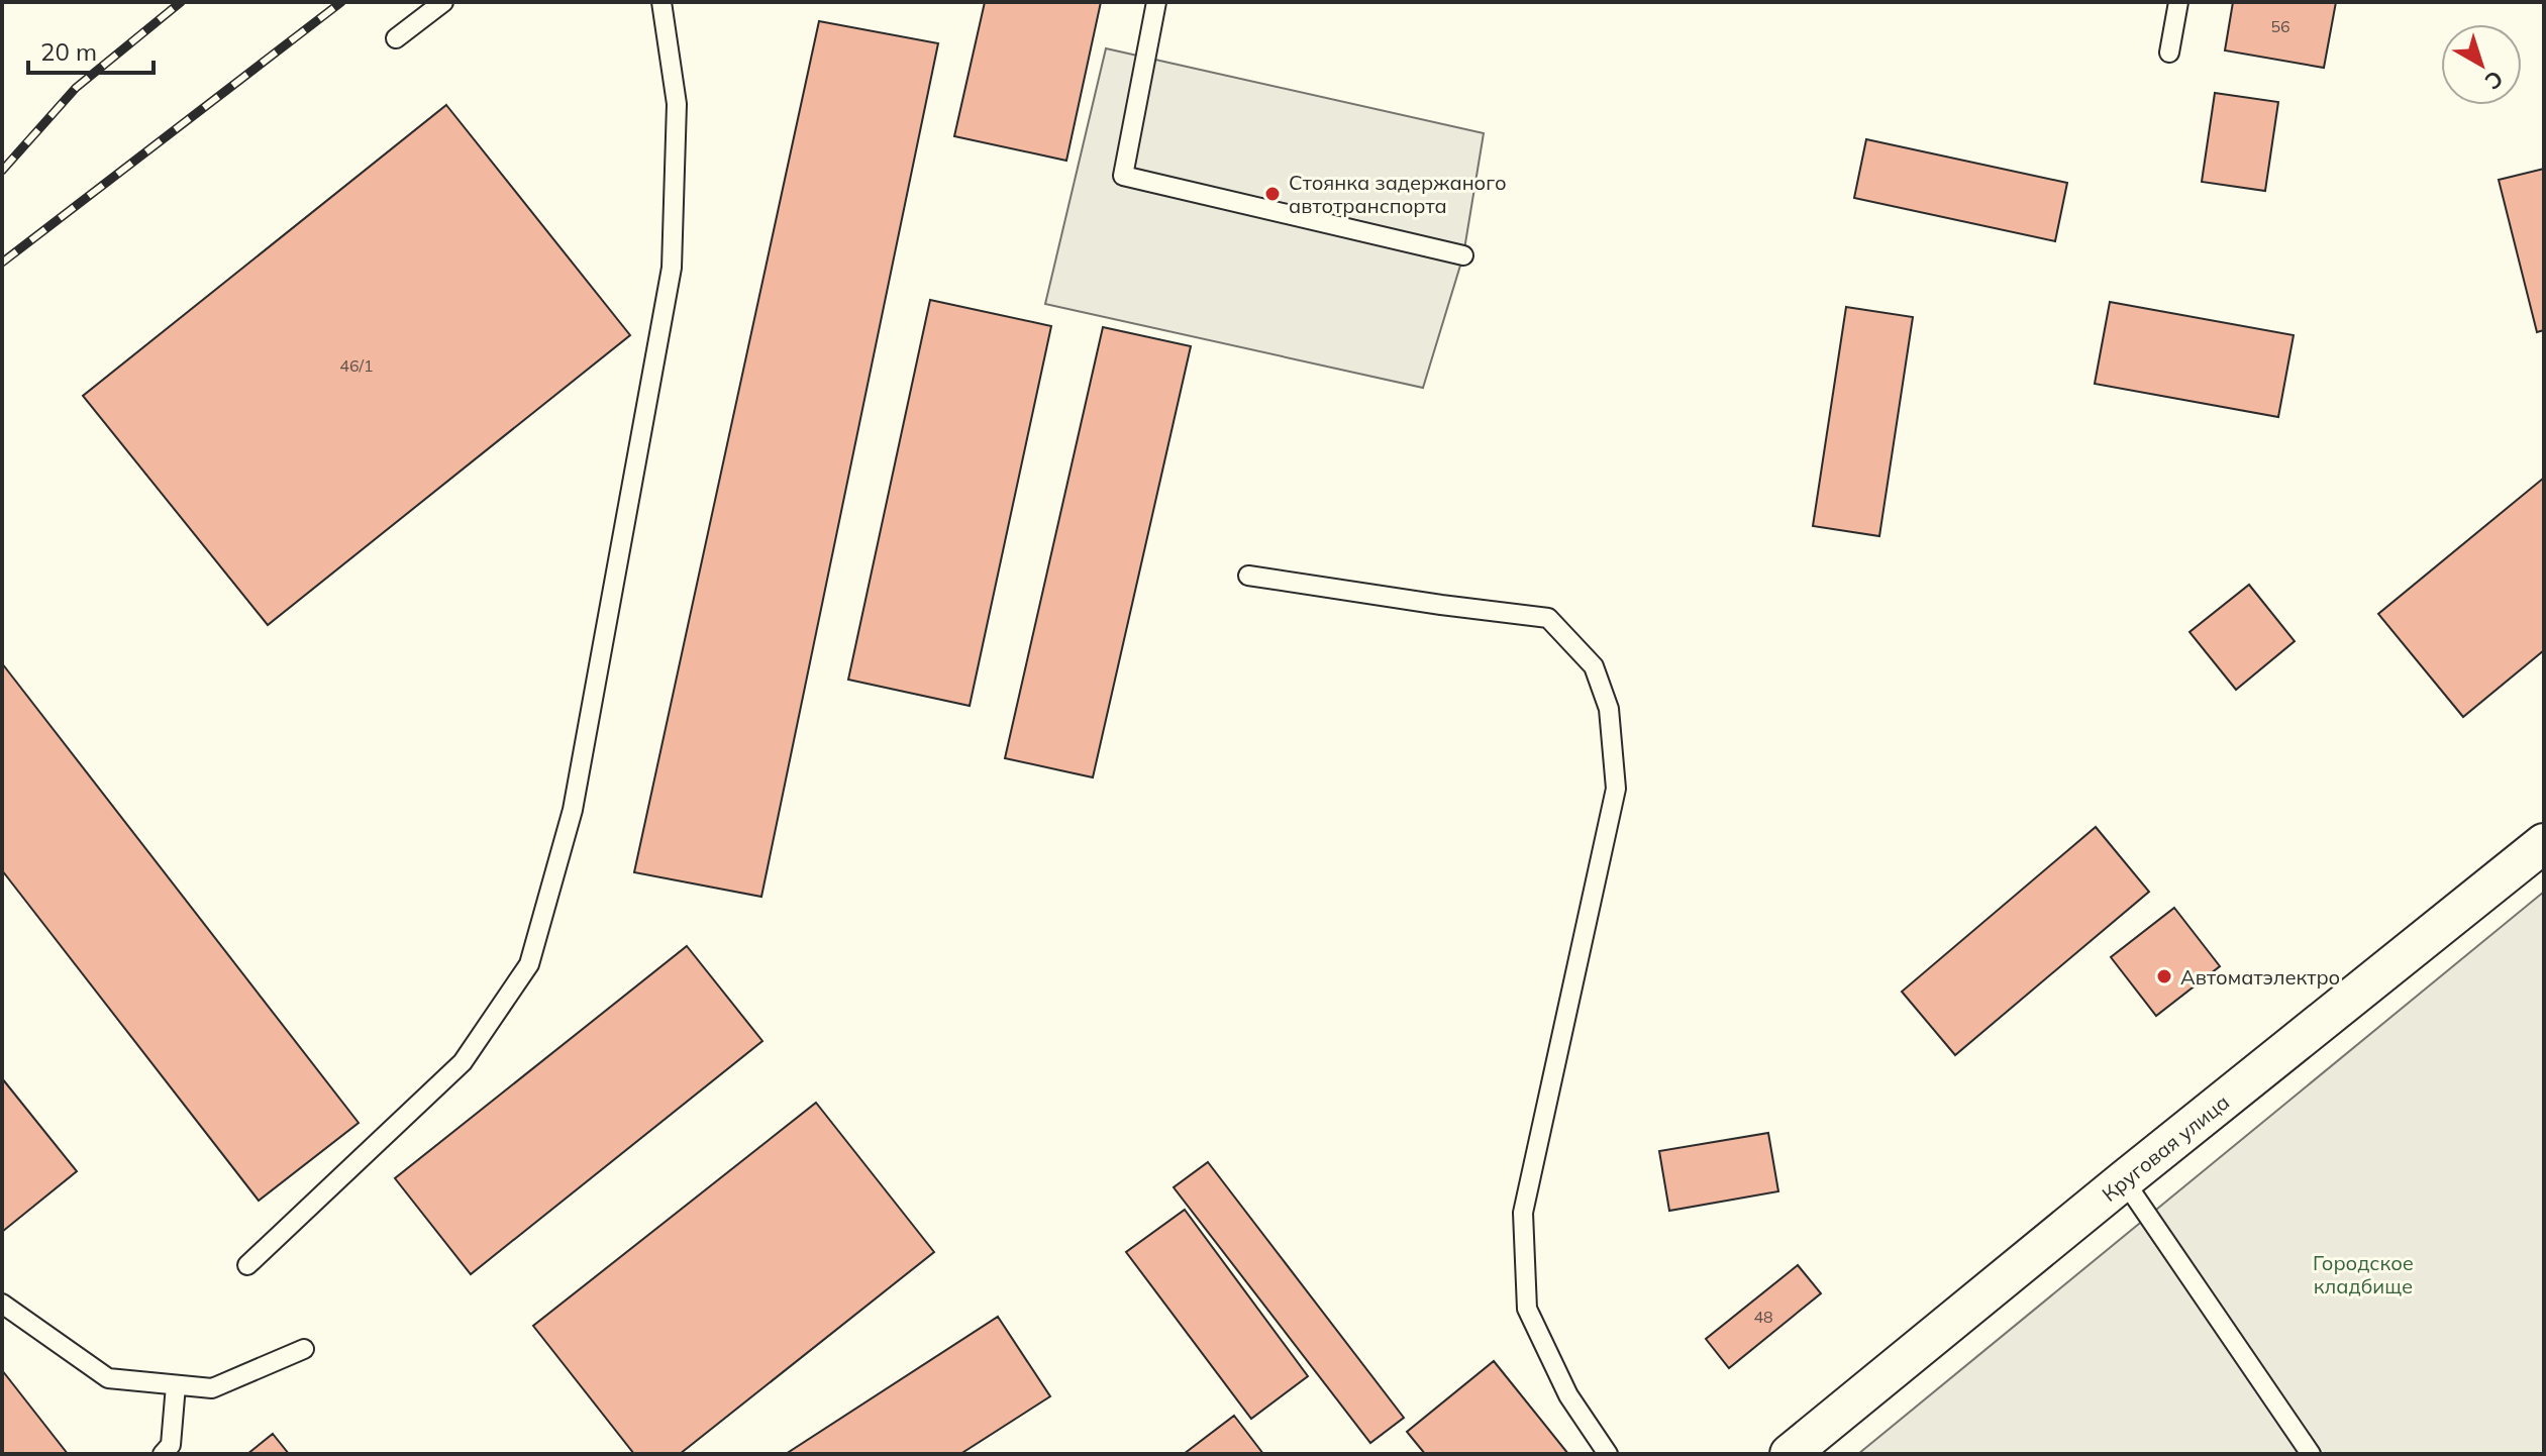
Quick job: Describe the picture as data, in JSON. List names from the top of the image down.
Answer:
{
  "streets": {
    "street": ["Круговая улица"]
  },
  "parks": ["Городское кладбище"],
  "places": ["Стоянка задержаного автотранспорта", "Автоматэлектро"],
  "house_numbers": ["56", "46/1", "48"],
  "scale_bar": "20 m",
  "north": "bottom right"
}
